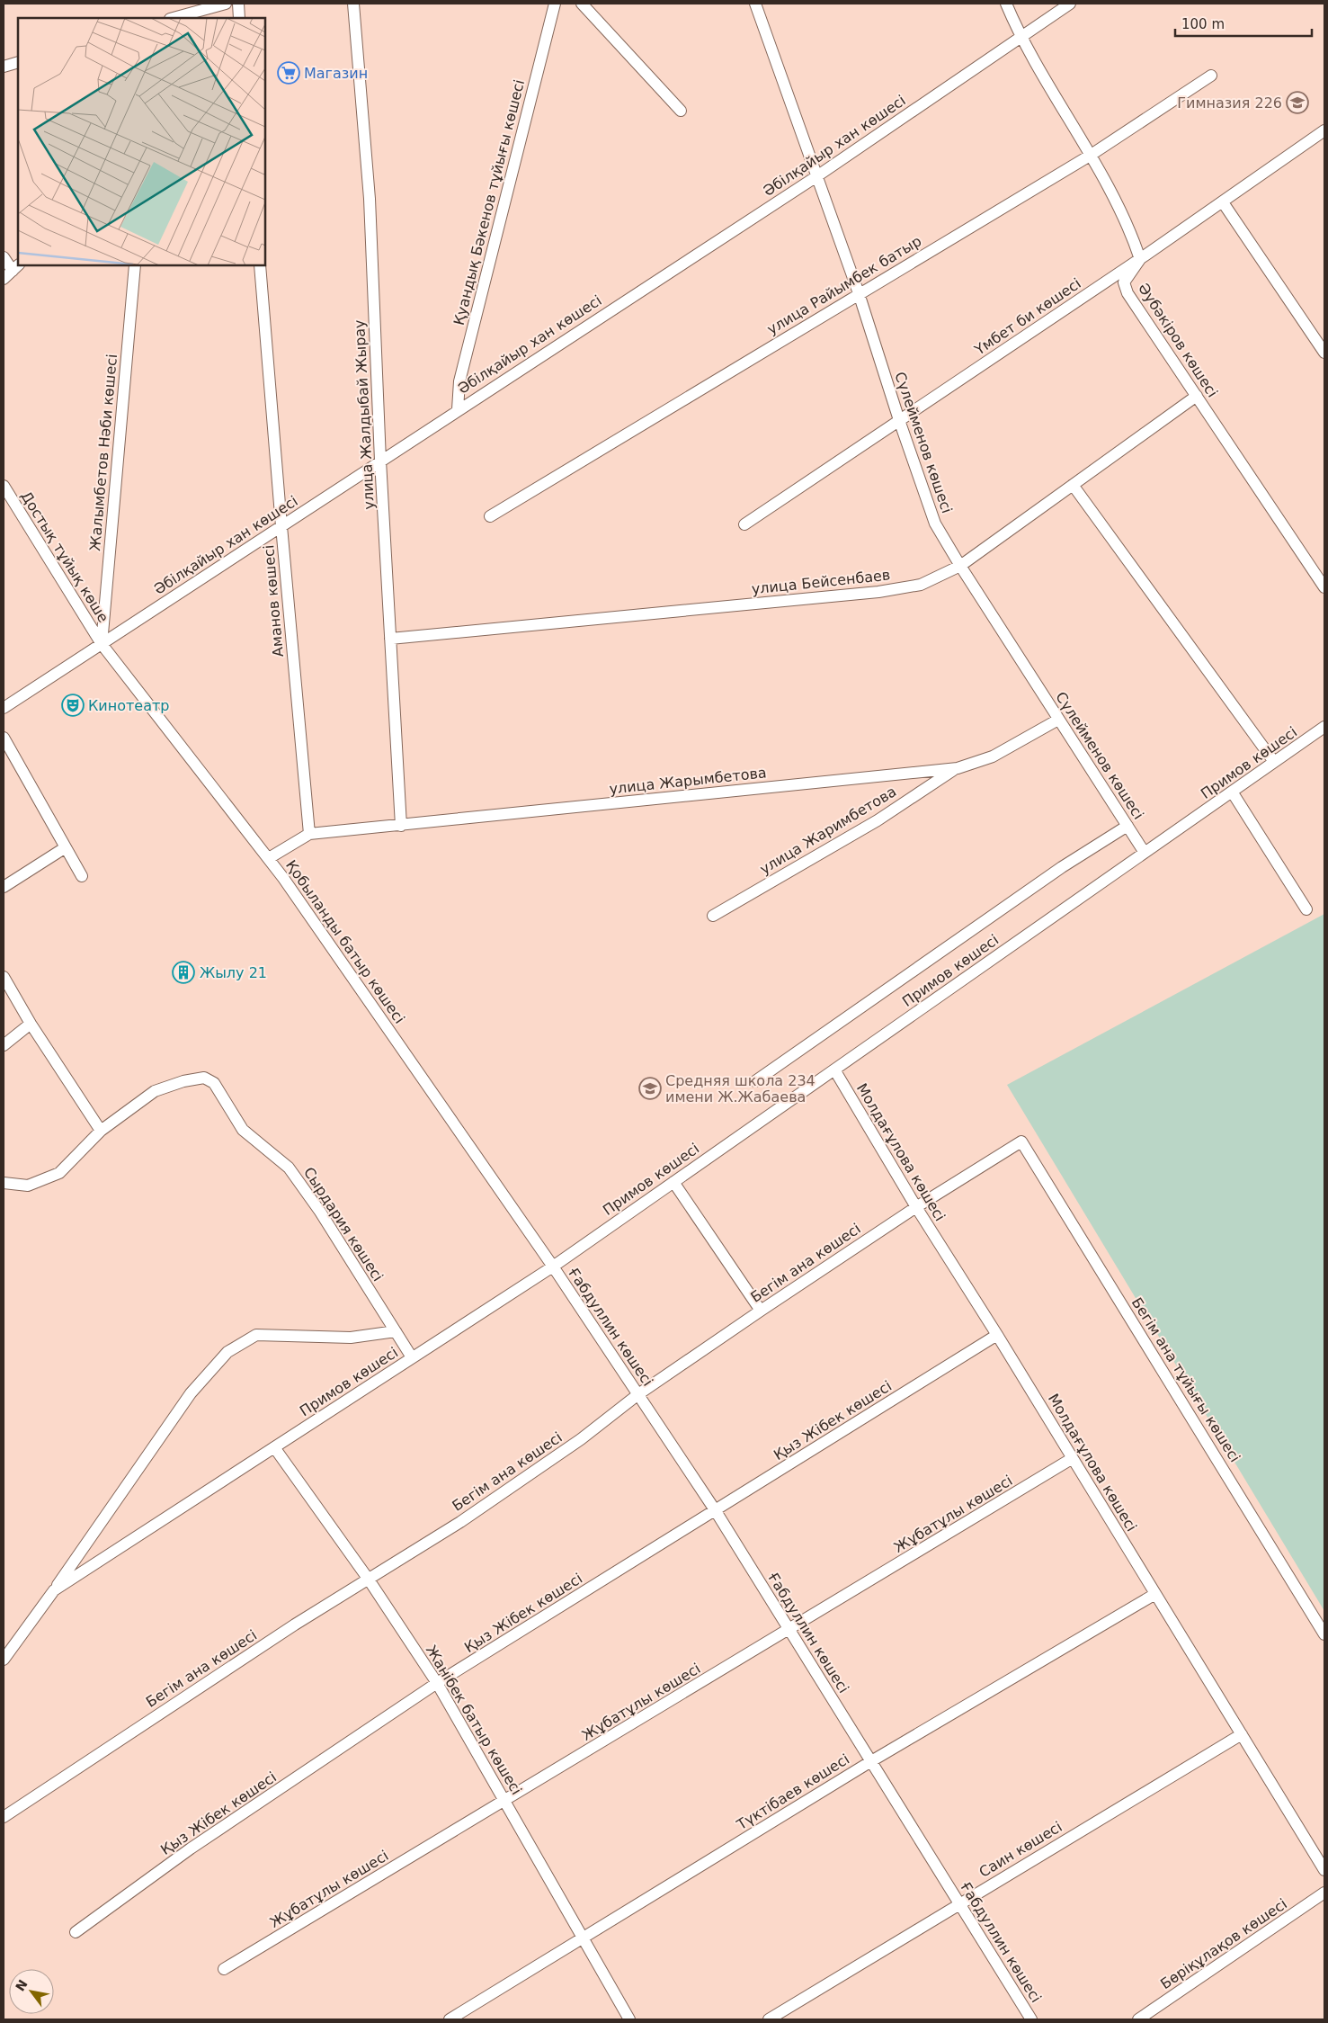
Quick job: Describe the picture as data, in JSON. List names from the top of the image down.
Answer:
{
  "streets": {
    "street": [
      "Әбілқайыр хан көшесі",
      "Қуандық Бәкенов тұйығы көшесі",
      "улица Райымбек батыр",
      "Үмбет би көшесі",
      "Әубәкіров көшесі",
      "улица Жалдыбай Жырау",
      "Сүлейменов көшесі",
      "Жалымбетов Нәби көшесі",
      "Достық тұйық көше",
      "улица Бейсенбаев",
      "Аманов көшесі",
      "Примов көшесі",
      "улица Жарымбетова",
      "улица Жаримбетова",
      "Қобыланды батыр көшесі",
      "Молдағұлова көшесі",
      "Сырдария көшесі",
      "Бегім ана көшесі",
      "Ғабдуллин көшесі",
      "Бегім ана тұйығы көшесі",
      "Қыз Жібек көшесі",
      "Жұбатұлы көшесі",
      "Жанібек батыр көшесі",
      "Түктібаев көшесі",
      "Саин көшесі",
      "Бөріқұлақов көшесі"
    ]
  },
  "crossings": [
    ["Әбілқайыр хан көшесі", "Қуандық Бәкенов тұйығы көшесі"],
    ["Әбілқайыр хан көшесі", "улица Жалдыбай Жырау"],
    ["Әбілқайыр хан көшесі", "Сүлейменов көшесі"],
    ["Әбілқайыр хан көшесі", "Жалымбетов Нәби көшесі"],
    ["Әбілқайыр хан көшесі", "Достық тұйық көше"],
    ["Әбілқайыр хан көшесі", "Аманов көшесі"],
    ["Әбілқайыр хан көшесі", "Қобыланды батыр көшесі"],
    ["улица Райымбек батыр", "Сүлейменов көшесі"],
    ["Үмбет би көшесі", "Әубәкіров көшесі"],
    ["Үмбет би көшесі", "Сүлейменов көшесі"],
    ["Әубәкіров көшесі", "улица Бейсенбаев"],
    ["улица Жалдыбай Жырау", "улица Бейсенбаев"],
    ["улица Жалдыбай Жырау", "улица Жарымбетова"],
    ["Сүлейменов көшесі", "улица Бейсенбаев"],
    ["Сүлейменов көшесі", "Примов көшесі"],
    ["Сүлейменов көшесі", "улица Жарымбетова"],
    ["Жалымбетов Нәби көшесі", "Достық тұйық көше"],
    ["Жалымбетов Нәби көшесі", "Қобыланды батыр көшесі"],
    ["Достық тұйық көше", "Қобыланды батыр көшесі"],
    ["Аманов көшесі", "улица Жарымбетова"],
    ["Примов көшесі", "Қобыланды батыр көшесі"],
    ["Примов көшесі", "Молдағұлова көшесі"],
    ["Примов көшесі", "Сырдария көшесі"],
    ["Примов көшесі", "Ғабдуллин көшесі"],
    ["Примов көшесі", "Жанібек батыр көшесі"],
    ["улица Жарымбетова", "улица Жаримбетова"],
    ["Қобыланды батыр көшесі", "Ғабдуллин көшесі"],
    ["Молдағұлова көшесі", "Бегім ана көшесі"],
    ["Молдағұлова көшесі", "Қыз Жібек көшесі"],
    ["Молдағұлова көшесі", "Жұбатұлы көшесі"],
    ["Молдағұлова көшесі", "Түктібаев көшесі"],
    ["Молдағұлова көшесі", "Саин көшесі"],
    ["Бегім ана көшесі", "Ғабдуллин көшесі"],
    ["Бегім ана көшесі", "Бегім ана тұйығы көшесі"],
    ["Бегім ана көшесі", "Жанібек батыр көшесі"],
    ["Ғабдуллин көшесі", "Қыз Жібек көшесі"],
    ["Ғабдуллин көшесі", "Жұбатұлы көшесі"],
    ["Ғабдуллин көшесі", "Түктібаев көшесі"],
    ["Ғабдуллин көшесі", "Саин көшесі"],
    ["Қыз Жібек көшесі", "Жанібек батыр көшесі"],
    ["Жұбатұлы көшесі", "Жанібек батыр көшесі"],
    ["Жанібек батыр көшесі", "Түктібаев көшесі"]
  ],
  "places": {
    "supermarket": ["Магазин"],
    "school or university": ["Гимназия 226", "Средняя школа 234 имени Ж.Жабаева"],
    "theatre": ["Кинотеатр"],
    "building": ["Жылу 21"]
  },
  "scale_bar": "100 m",
  "north": "top left"
}
